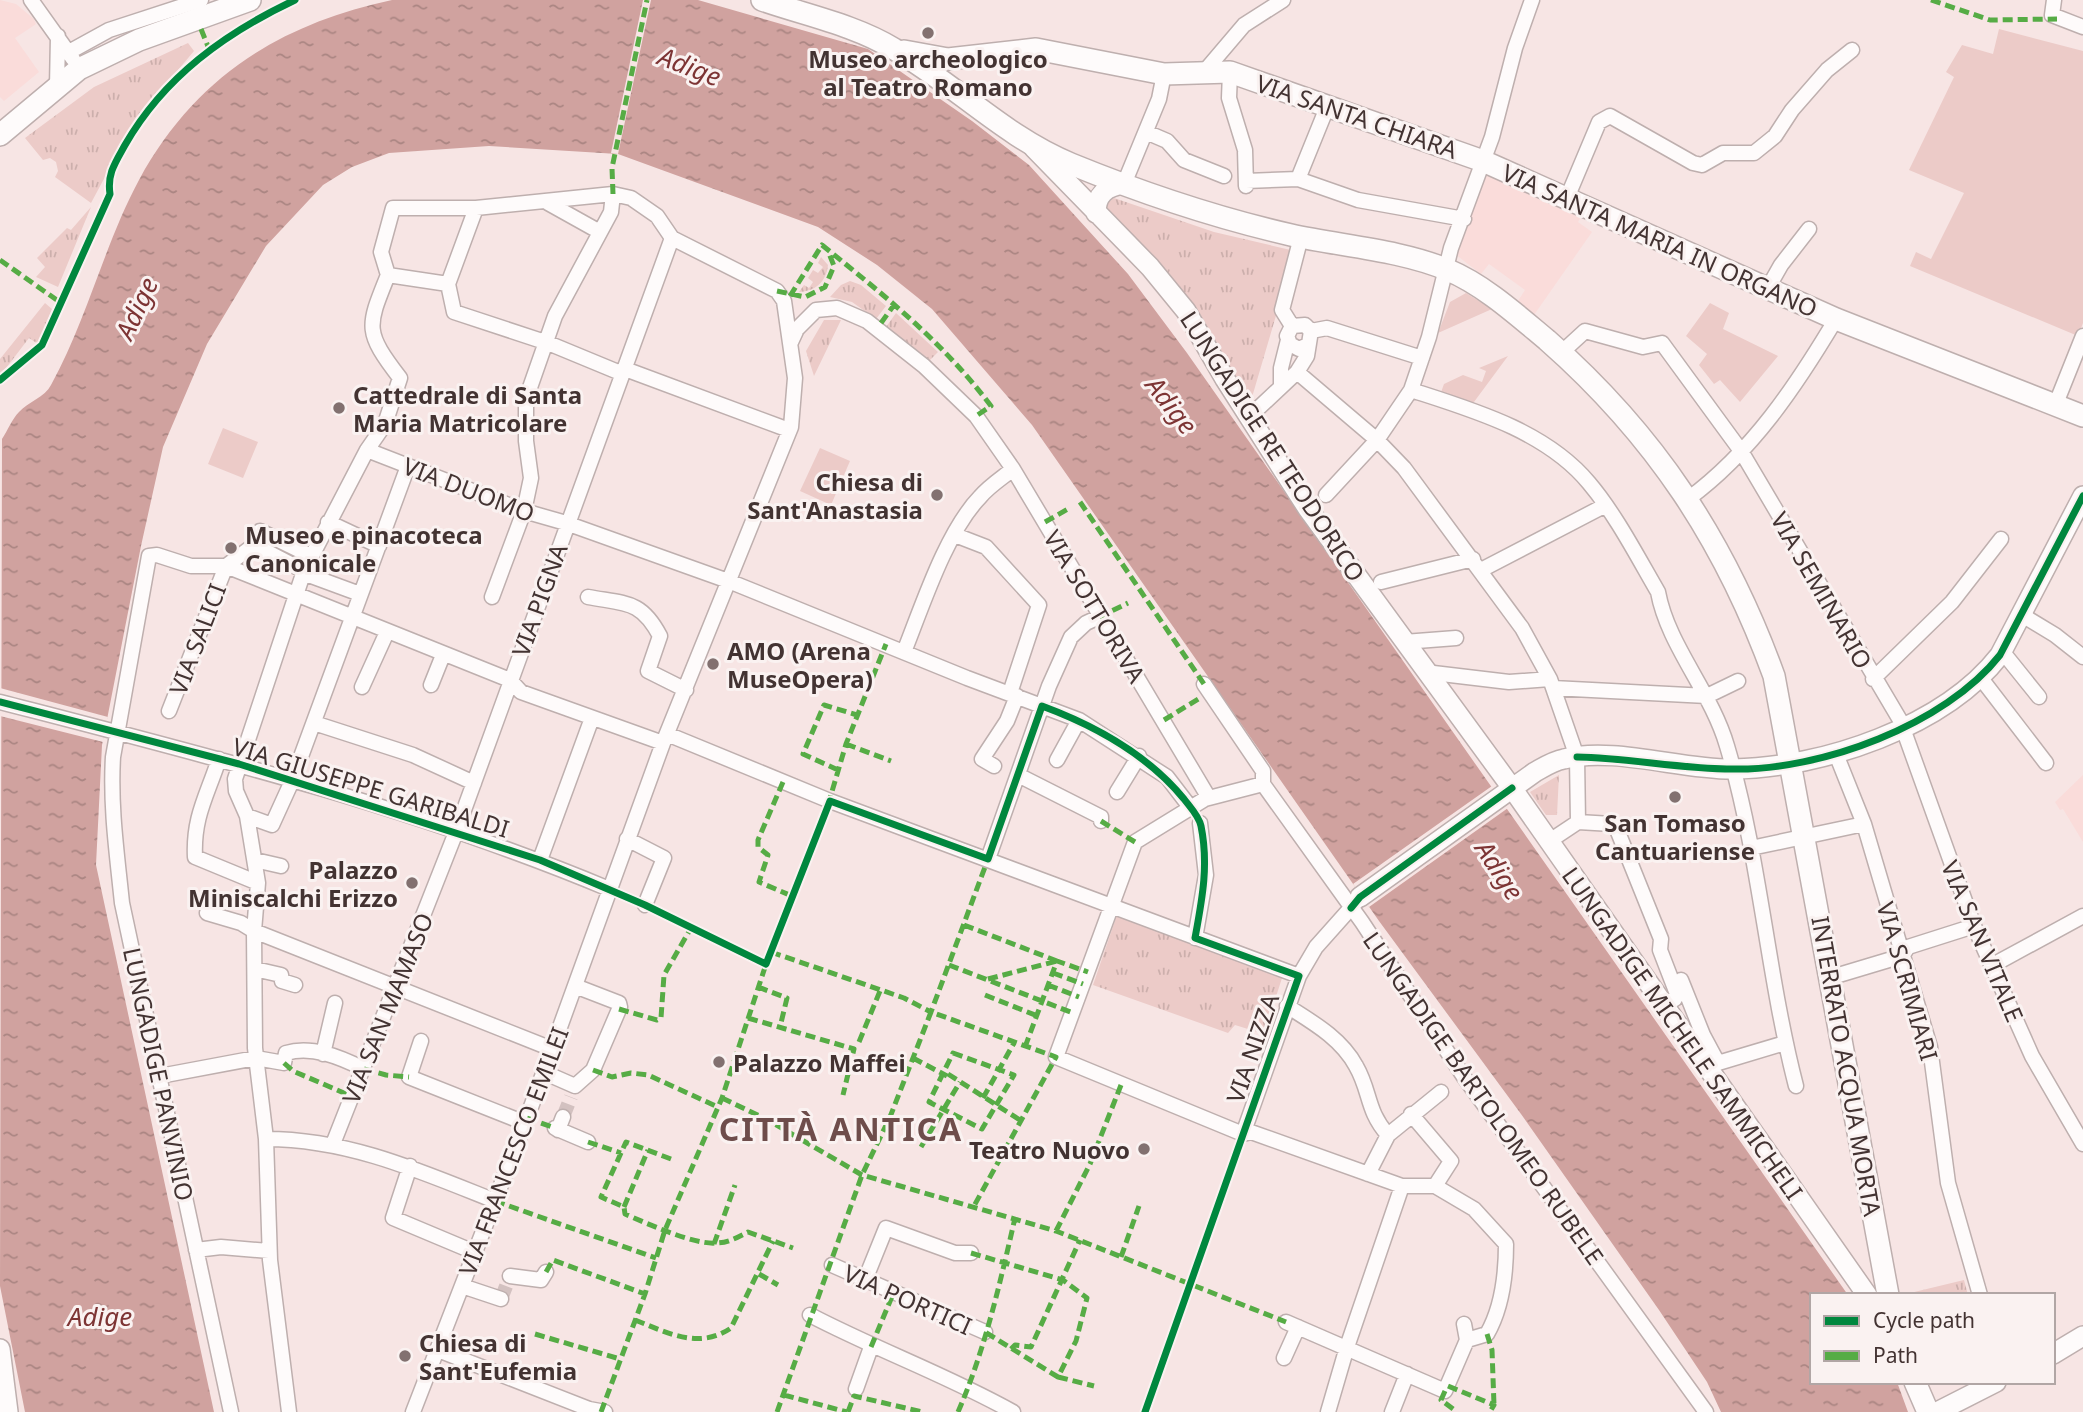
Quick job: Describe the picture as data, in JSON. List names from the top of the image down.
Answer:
{
  "streets": {
    "main road": ["VIA SANTA CHIARA", "VIA SANTA MARIA IN ORGANO", "INTERRATO ACQUA MORTA"],
    "street": [
      "LUNGADIGE RE TEODORICO",
      "VIA DUOMO",
      "VIA SEMINARIO",
      "VIA PIGNA",
      "VIA SOTTORIVA",
      "VIA SALICI",
      "VIA GIUSEPPE GARIBALDI",
      "VIA SAN VITALE",
      "VIA SCRIMIARI",
      "VIA SAN MAMASO",
      "LUNGADIGE MICHELE SAMMICHELI",
      "VIA NIZZA",
      "LUNGADIGE PANVINIO",
      "LUNGADIGE BARTOLOMEO RUBELE",
      "VIA FRANCESCO EMILEI",
      "VIA PORTICI"
    ]
  },
  "crossings": [
    ["VIA SANTA CHIARA", "VIA SANTA MARIA IN ORGANO"],
    ["LUNGADIGE RE TEODORICO", "LUNGADIGE MICHELE SAMMICHELI"],
    ["VIA DUOMO", "VIA PIGNA"],
    ["VIA DUOMO", "VIA FRANCESCO EMILEI"],
    ["VIA SEMINARIO", "VIA SAN VITALE"],
    ["VIA SEMINARIO", "INTERRATO ACQUA MORTA"],
    ["VIA PIGNA", "VIA GIUSEPPE GARIBALDI"],
    ["VIA PIGNA", "VIA SAN MAMASO"],
    ["VIA PIGNA", "VIA FRANCESCO EMILEI"],
    ["VIA SOTTORIVA", "VIA FRANCESCO EMILEI"],
    ["VIA SALICI", "LUNGADIGE PANVINIO"],
    ["VIA GIUSEPPE GARIBALDI", "VIA SAN MAMASO"],
    ["VIA GIUSEPPE GARIBALDI", "LUNGADIGE PANVINIO"],
    ["VIA GIUSEPPE GARIBALDI", "VIA FRANCESCO EMILEI"],
    ["VIA NIZZA", "LUNGADIGE BARTOLOMEO RUBELE"]
  ],
  "districts": ["CITTÀ ANTICA"],
  "water": ["Adige"],
  "places": [
    "Museo archeologico al Teatro Romano",
    "Cattedrale di Santa Maria Matricolare",
    "Chiesa di Sant'Anastasia",
    "Museo e pinacoteca Canonicale",
    "AMO (Arena MuseOpera)",
    "San Tomaso Cantuariense",
    "Palazzo Miniscalchi Erizzo",
    "Palazzo Maffei",
    "Teatro Nuovo",
    "Chiesa di Sant'Eufemia"
  ],
  "legend": ["Cycle path", "Path"]
}
